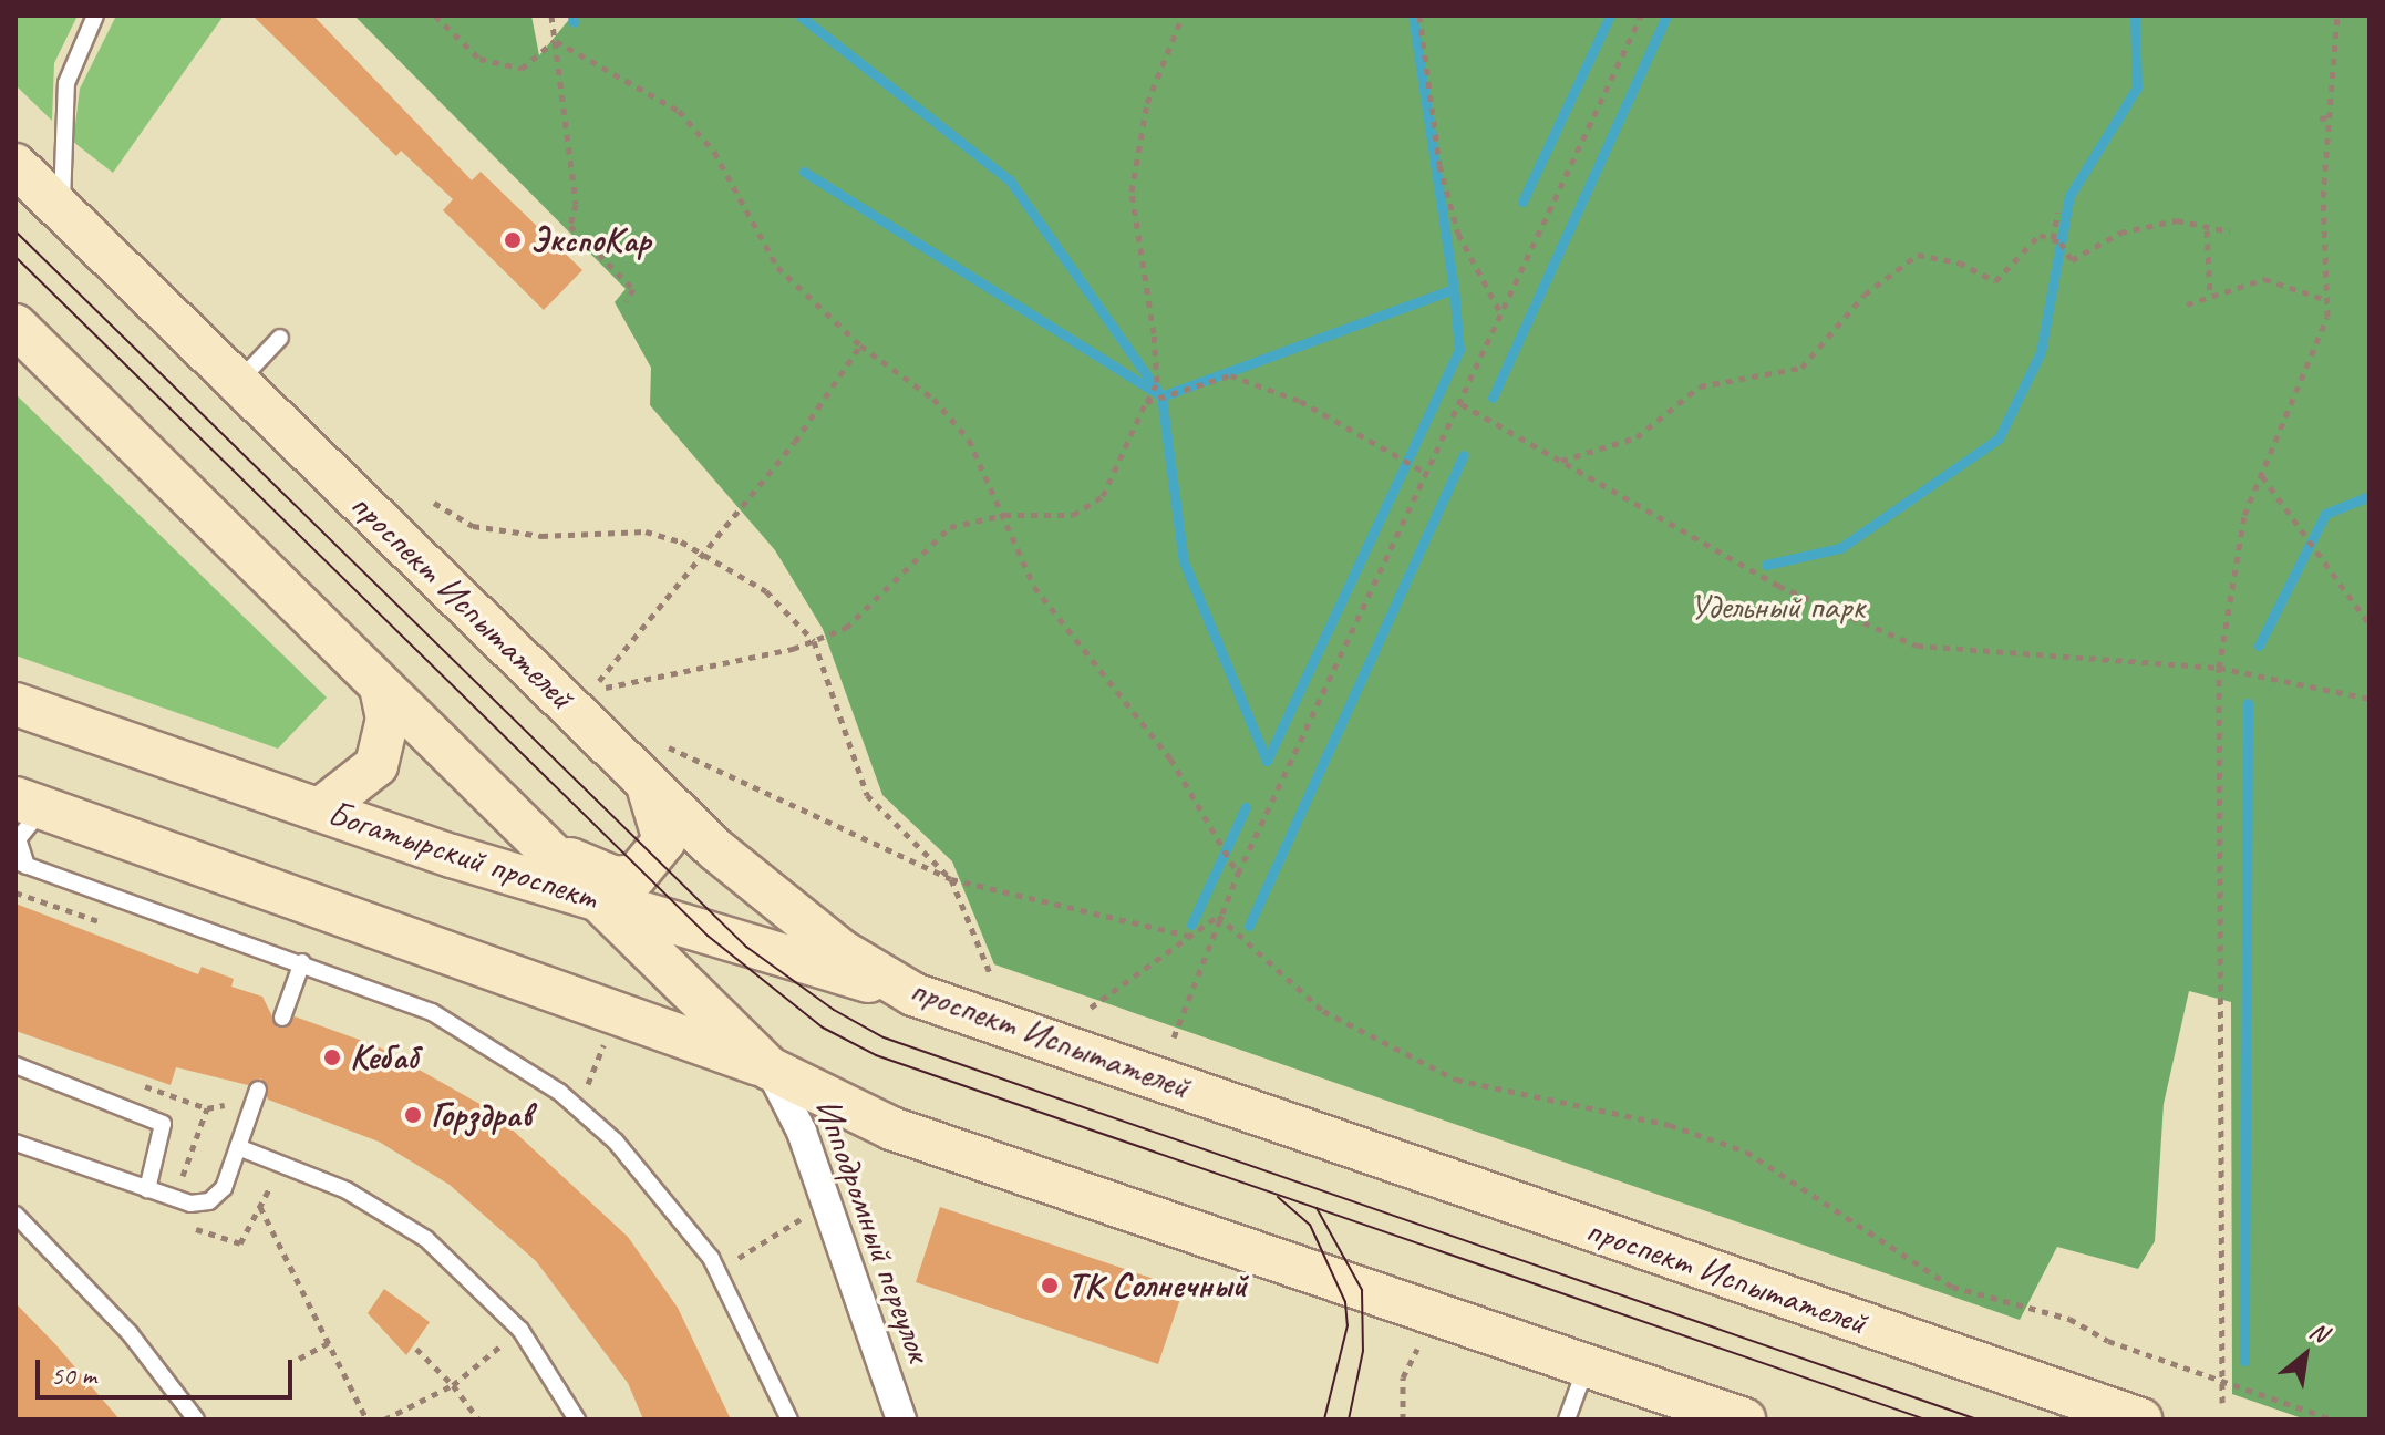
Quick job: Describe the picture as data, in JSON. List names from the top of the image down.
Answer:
{
  "streets": {
    "main road": ["проспект Испытателей", "Богатырский проспект"],
    "street": ["Ипподромный переулок"]
  },
  "crossings": [
    ["проспект Испытателей", "Богатырский проспект"]
  ],
  "parks": ["Удельный парк"],
  "places": [
    "ЭкспоКар",
    "Кебаб",
    "Горздрав",
    "ТК Солнечный"
  ],
  "scale_bar": "50 m",
  "north": "top right"
}
